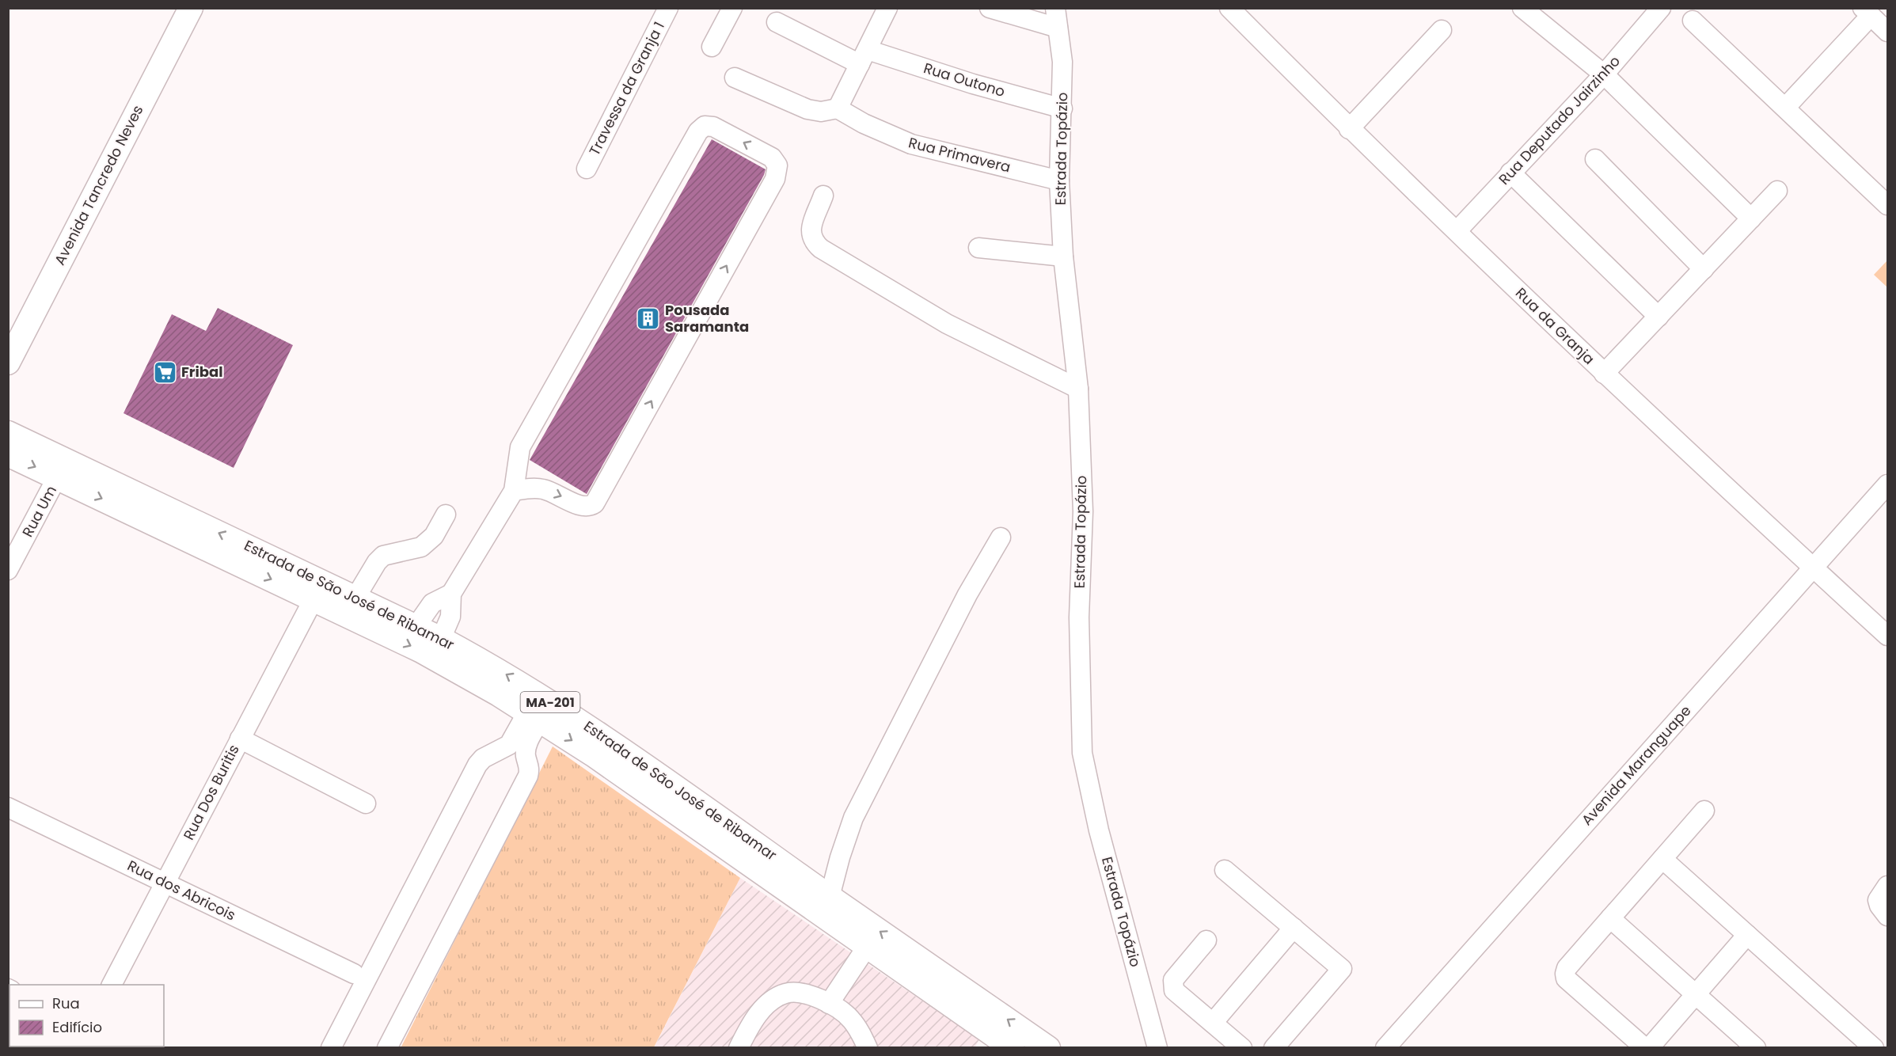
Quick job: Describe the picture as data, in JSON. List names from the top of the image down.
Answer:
{
  "streets": {
    "main road": ["Avenida Tancredo Neves", "Estrada de São José de Ribamar", "MA-201"],
    "street": [
      "Rua Outono",
      "Travessa da Granja 1",
      "Rua Deputado Jairzinho",
      "Estrada Topázio",
      "Rua Primavera",
      "Rua da Granja",
      "Rua Um",
      "Avenida Maranguape",
      "Rua Dos Buritis",
      "Rua dos Abricois"
    ]
  },
  "crossings": [
    ["Rua Outono", "Estrada Topázio"],
    ["Rua Deputado Jairzinho", "Rua da Granja"],
    ["Estrada Topázio", "Rua Primavera"],
    ["Rua da Granja", "Avenida Maranguape"],
    ["Rua Um", "Estrada de São José de Ribamar"],
    ["Estrada de São José de Ribamar", "Rua Dos Buritis"],
    ["Rua Dos Buritis", "Rua dos Abricois"]
  ],
  "places": {
    "building": ["Pousada Saramanta"],
    "supermarket": ["Fribal"]
  },
  "legend": ["Rua", "Edifício"]
}
